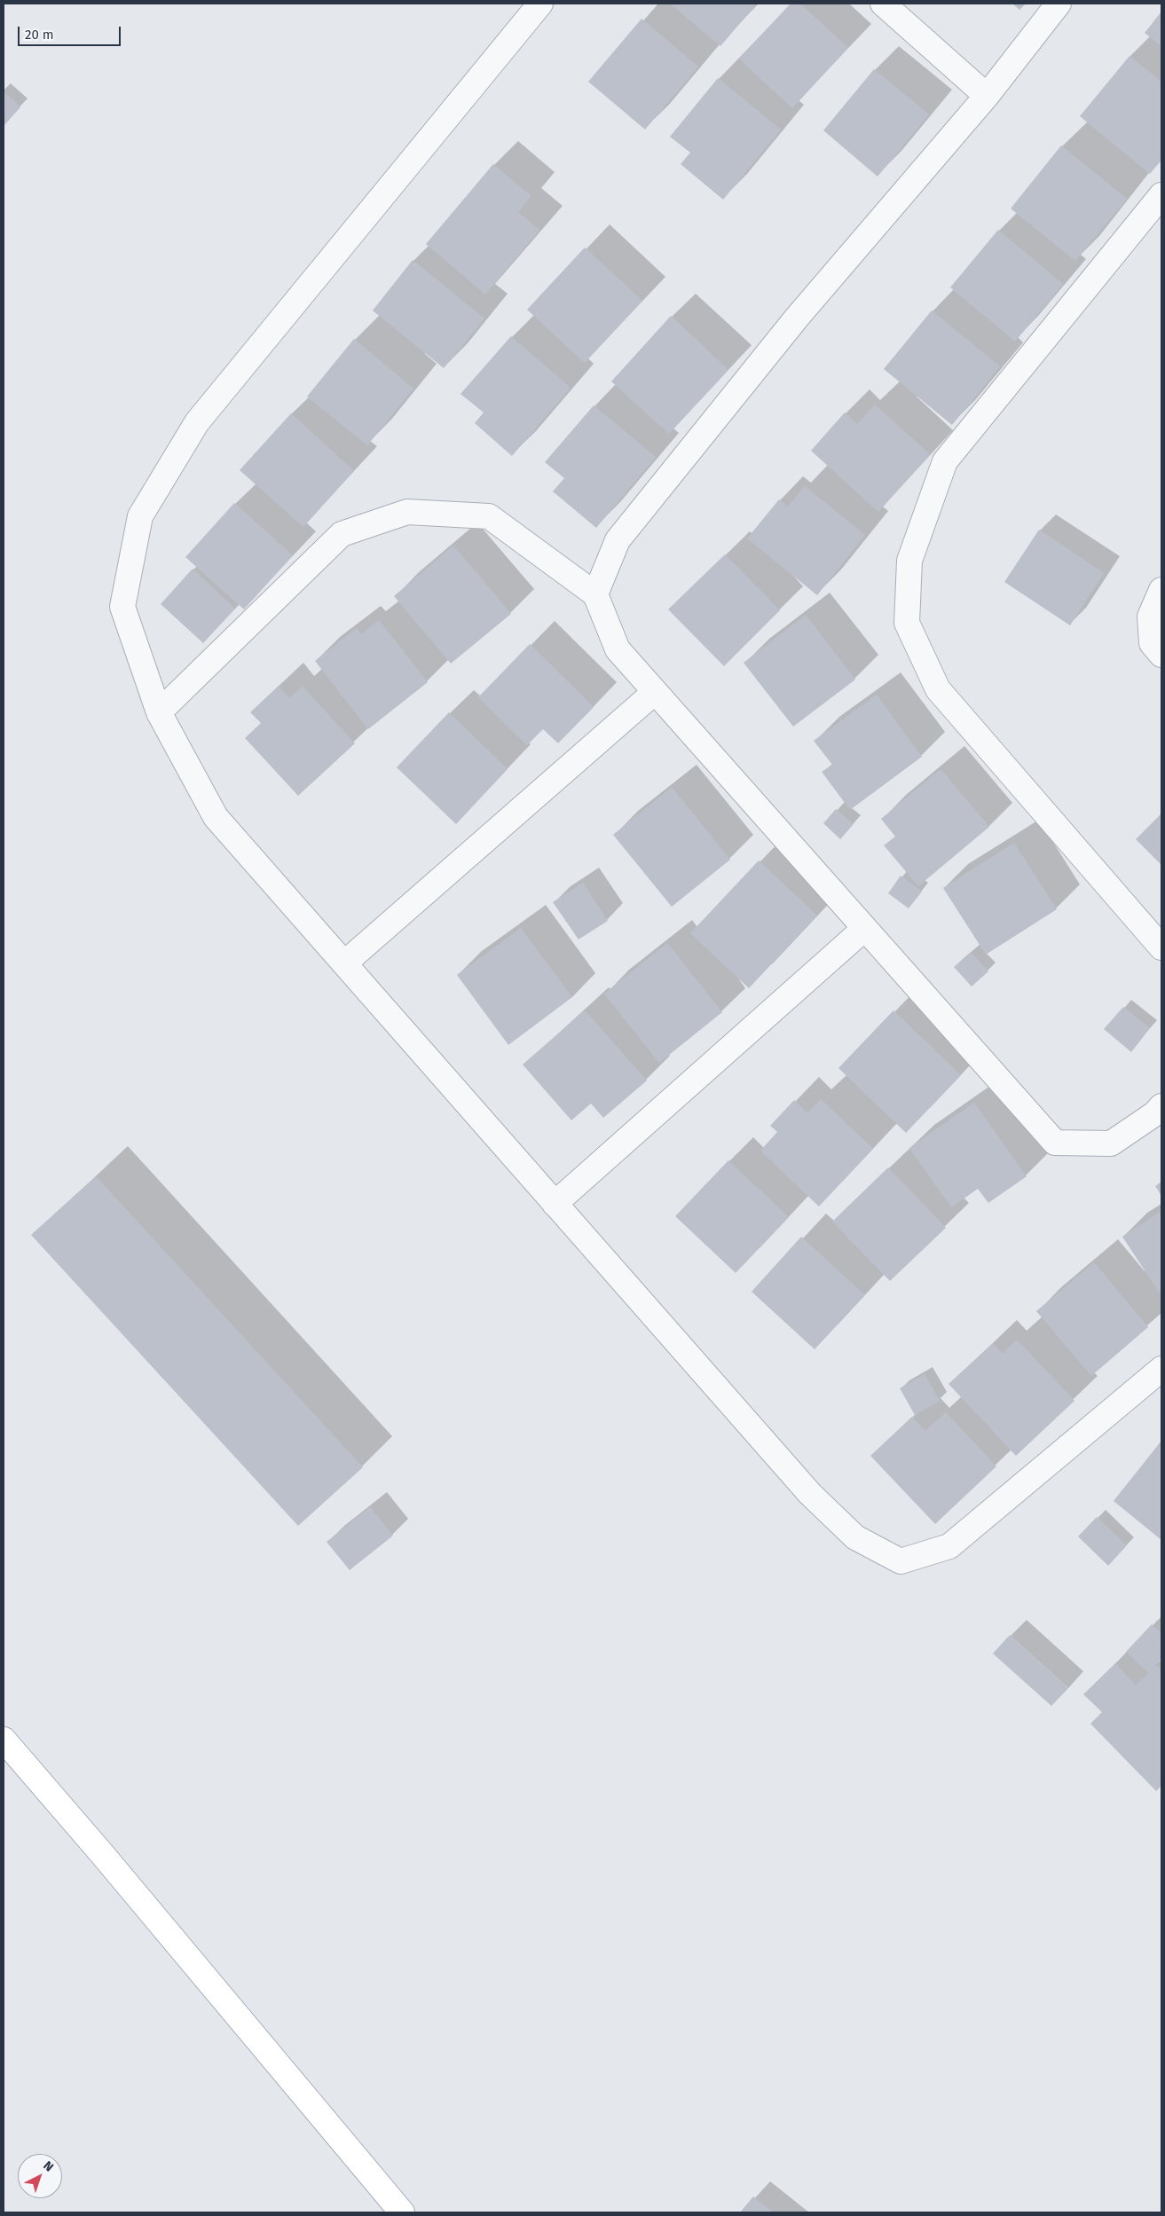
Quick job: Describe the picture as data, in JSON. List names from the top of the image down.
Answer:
{
  "scale_bar": "20 m",
  "north": "top right"
}
